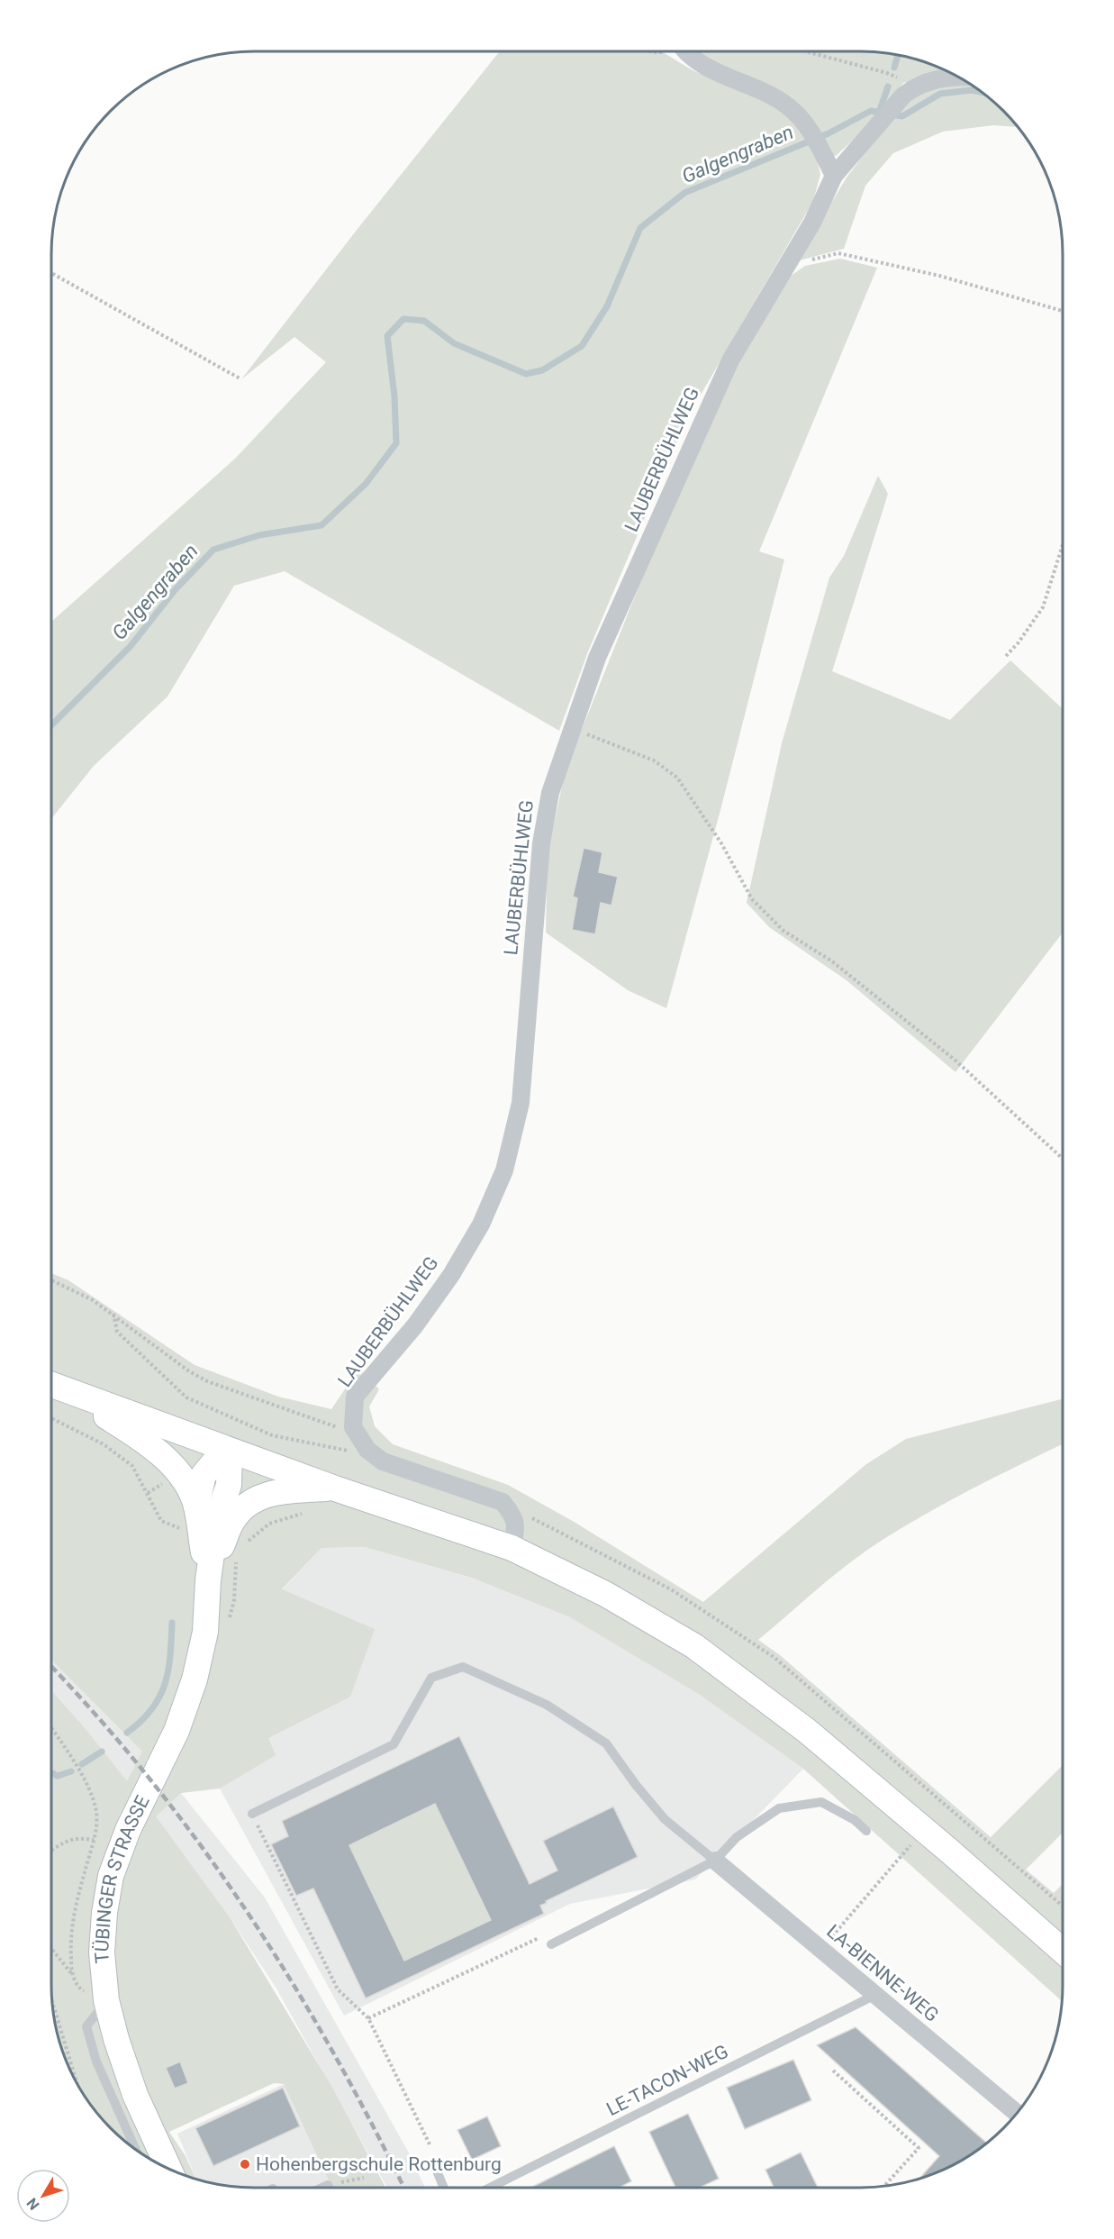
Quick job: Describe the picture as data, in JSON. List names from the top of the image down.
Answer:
{
  "streets": {
    "main road": ["TÜBINGER STRASSE"],
    "street": ["LAUBERBÜHLWEG", "LA-BIENNE-WEG"],
    "lane": ["LE-TACON-WEG"]
  },
  "crossings": [
    ["LA-BIENNE-WEG", "LE-TACON-WEG"]
  ],
  "water": ["Galgengraben"],
  "places": ["Hohenbergschule Rottenburg"],
  "north": "bottom left"
}
